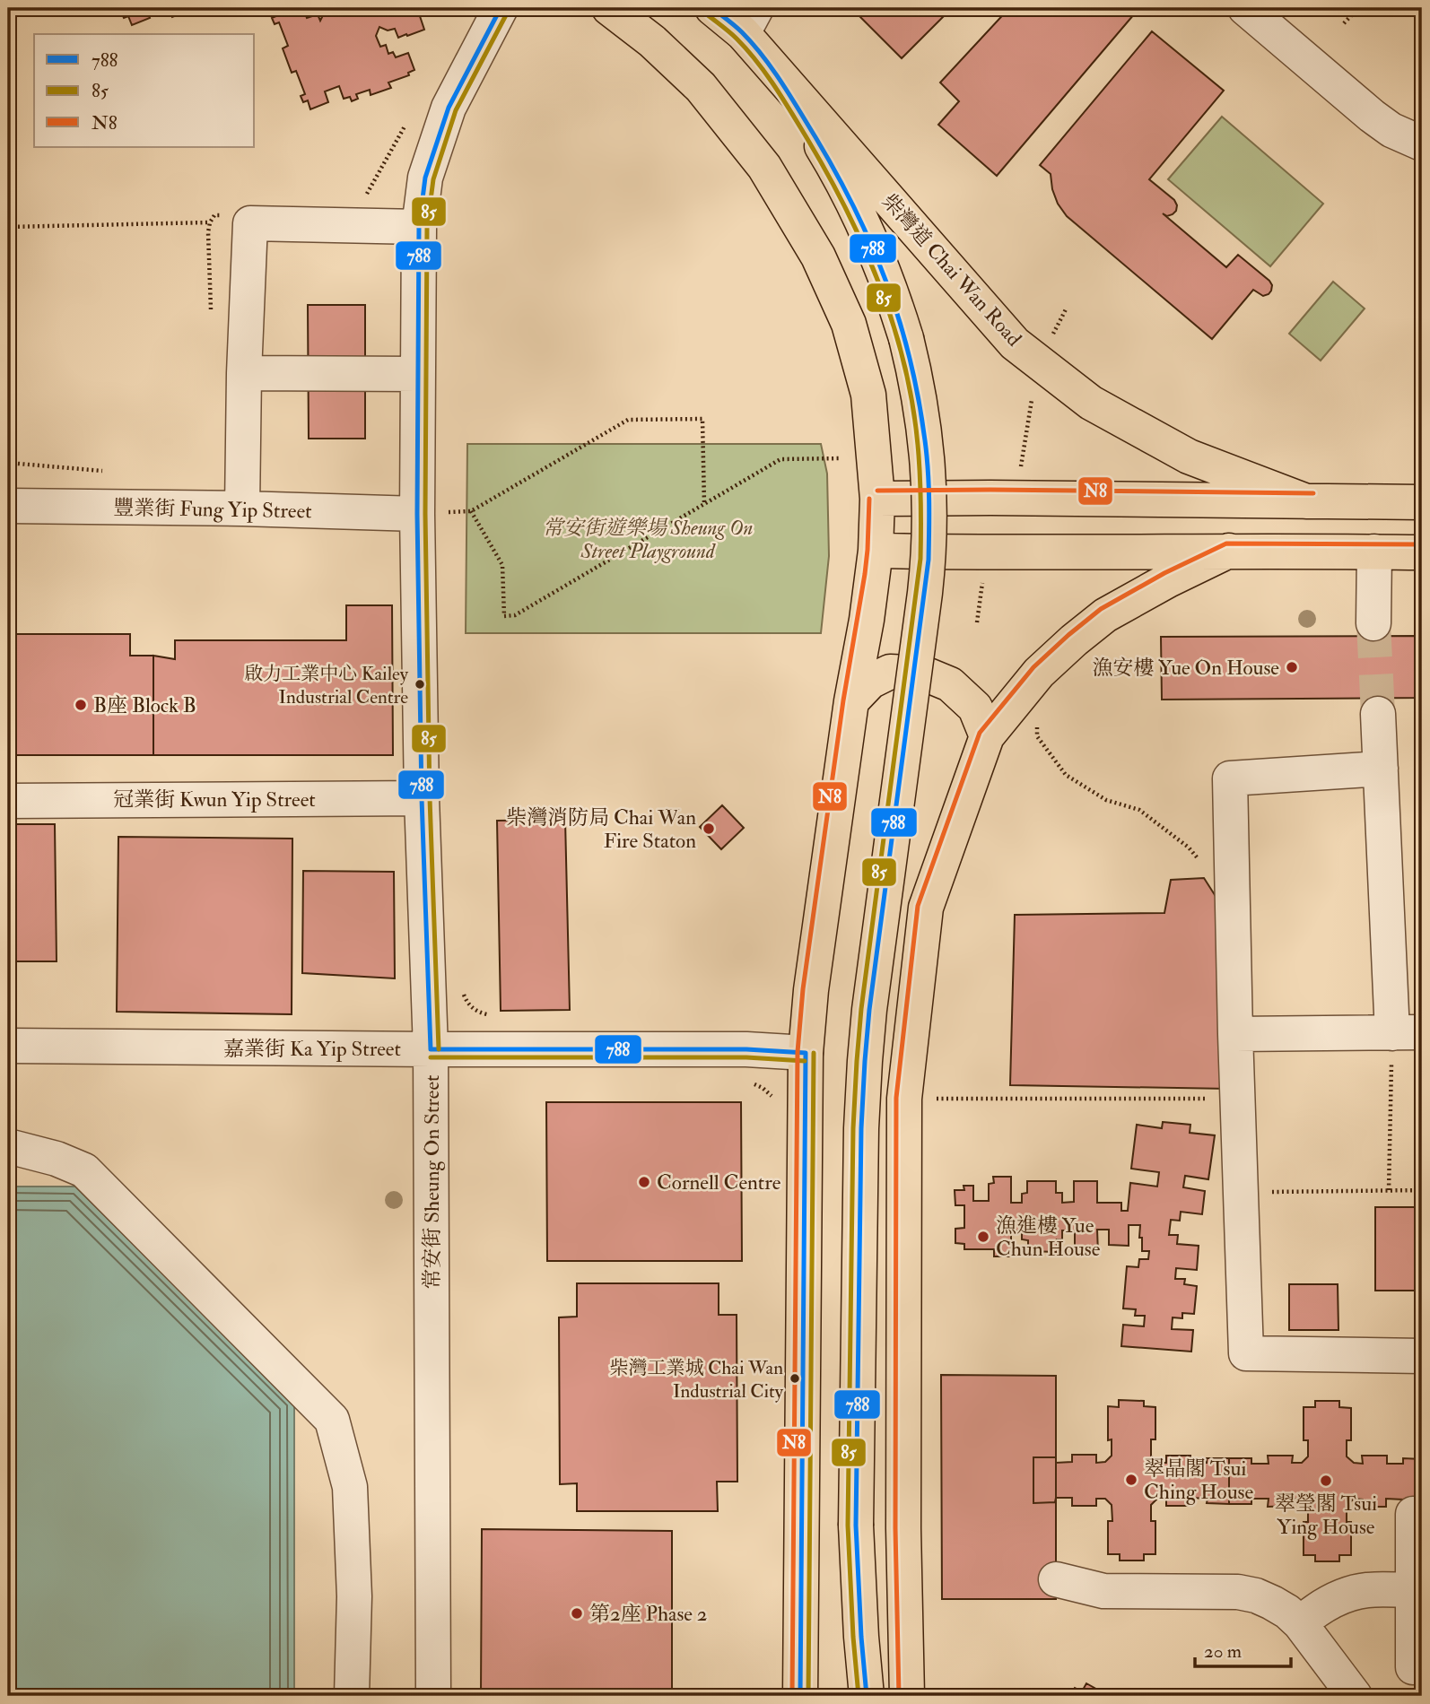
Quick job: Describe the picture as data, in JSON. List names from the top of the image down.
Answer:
{
  "streets": {
    "main road": ["柴灣道 Chai Wan Road"],
    "street": [
      "豐業街 Fung Yip Street",
      "冠業街 Kwun Yip Street",
      "嘉業街 Ka Yip Street",
      "常安街 Sheung On Street"
    ]
  },
  "crossings": [
    ["豐業街 Fung Yip Street", "常安街 Sheung On Street"],
    ["冠業街 Kwun Yip Street", "常安街 Sheung On Street"],
    ["嘉業街 Ka Yip Street", "常安街 Sheung On Street"]
  ],
  "parks": ["常安街遊樂場 Sheung On Street Playground"],
  "places": [
    "漁安樓 Yue On House",
    "啟力工業中心 Kailey Industrial Centre",
    "B座 Block B",
    "柴灣消防局 Chai Wan Fire Staton",
    "Cornell Centre",
    "漁進樓 Yue Chun House",
    "柴灣工業城 Chai Wan Industrial City",
    "翠晶閣 Tsui Ching House",
    "翠瑩閣 Tsui Ying House",
    "第2座 Phase 2"
  ],
  "lines": ["transit line 788", "transit line 85", "transit line N8"],
  "legend": ["788", "85", "N8"],
  "scale_bar": "20 m"
}
